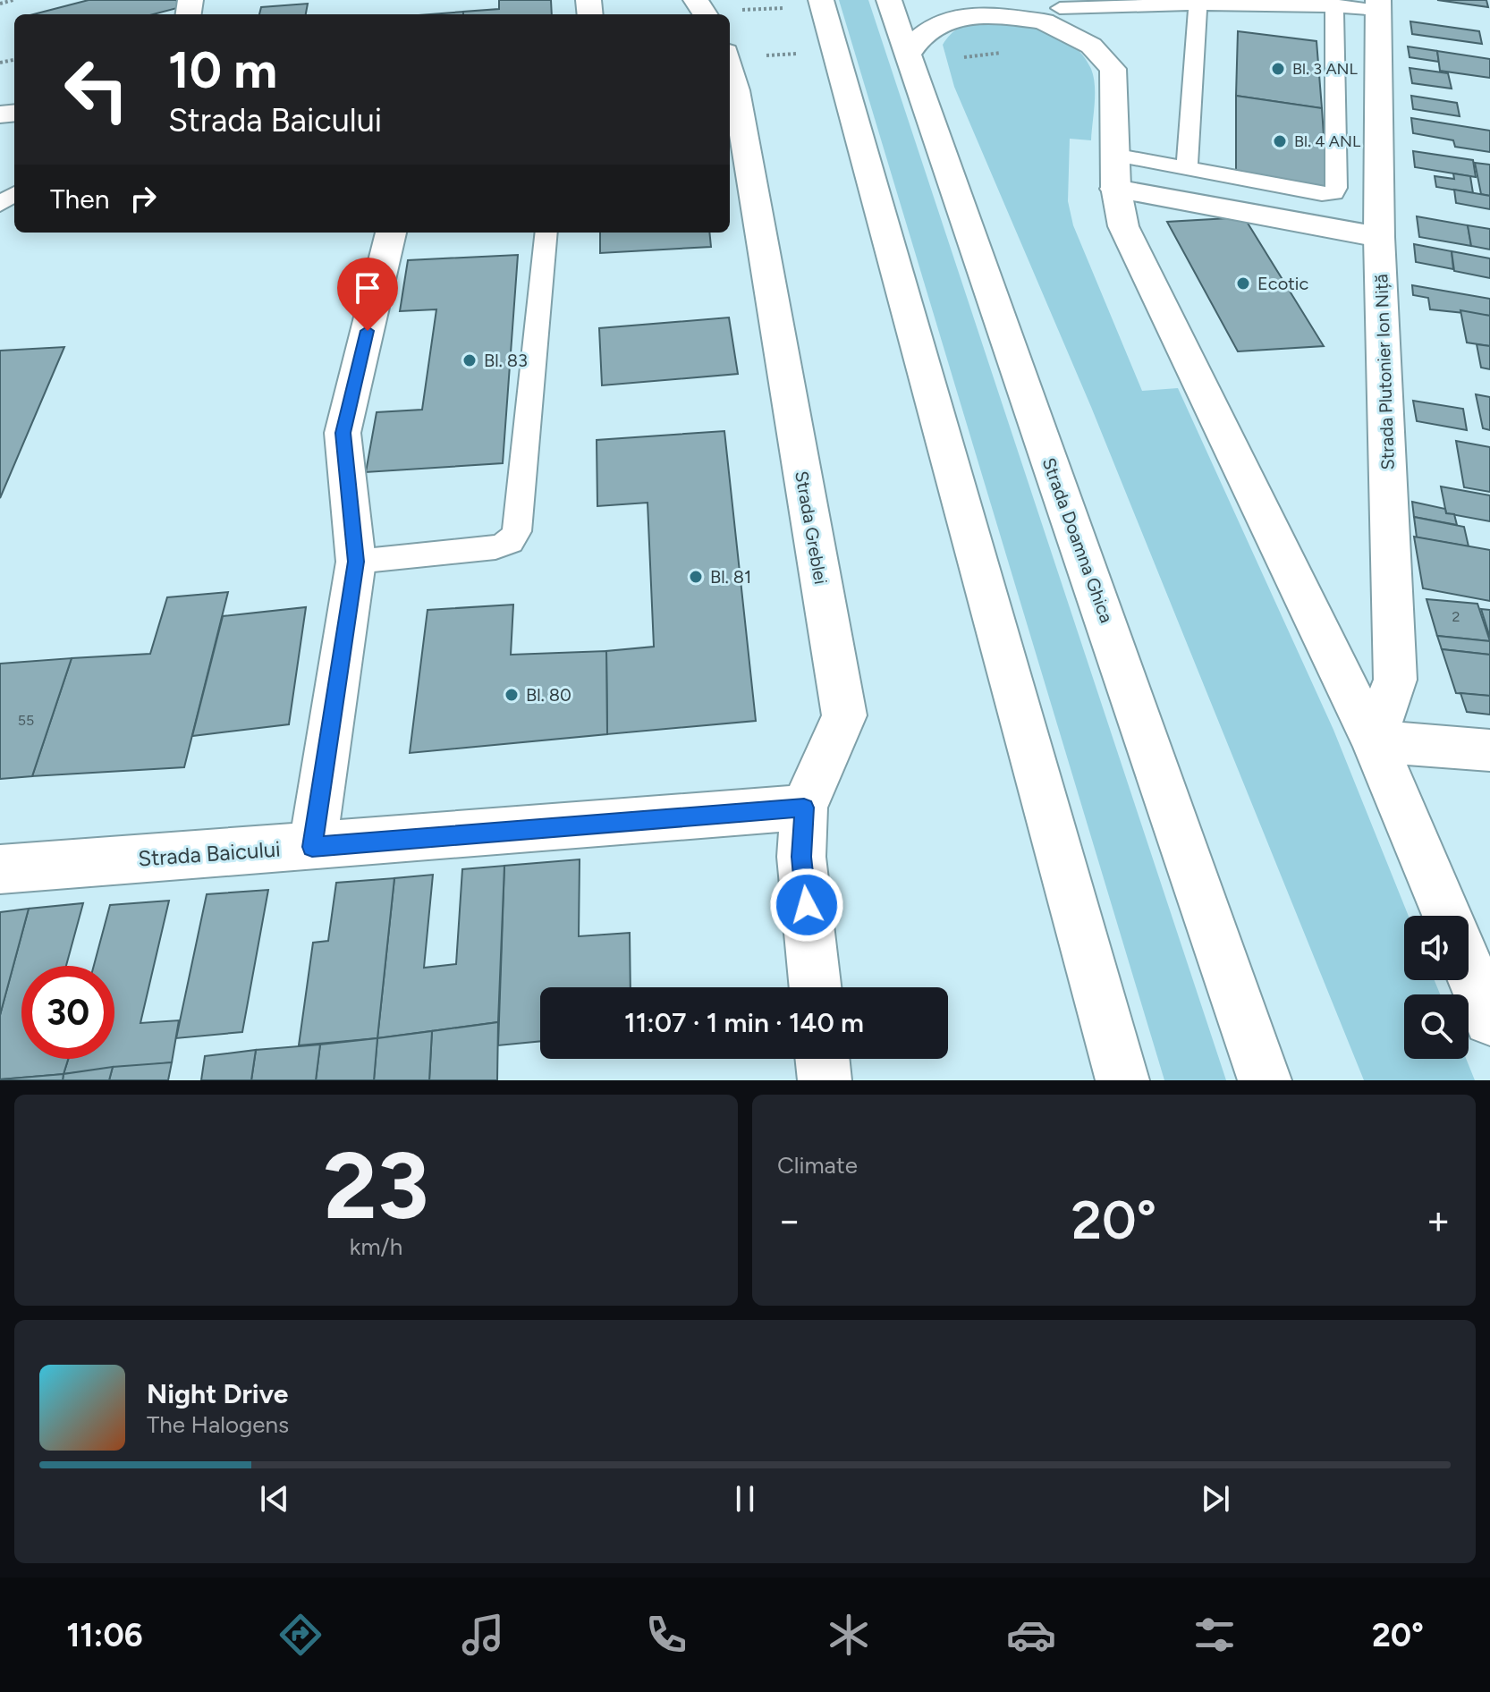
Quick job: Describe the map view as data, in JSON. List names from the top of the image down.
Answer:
{
  "streets": {
    "street": [
      "Strada Plutonier Ion Niță",
      "Strada Greblei",
      "Strada Doamna Ghica",
      "Strada Baicului"
    ]
  },
  "crossings": [
    ["Strada Greblei", "Strada Baicului"]
  ],
  "places": [
    "Bl. 3 ANL",
    "Bl. 4 ANL",
    "Ecotic",
    "Bl. 83",
    "Bl. 81",
    "Bl. 80"
  ],
  "house_numbers": ["2", "55"],
  "page": {
    "turn": ["10 m", "Strada Baicului"],
    "then": "Then",
    "limit": "30",
    "trip": "11:07 · 1 min · 140 m",
    "tile": [
      ["23", "km/h"],
      "Climate"
    ],
    "heat": ["−", "20°", "+"],
    "song": ["Night Drive", "The Halogens"],
    "tabs": ["11:06", "20°"]
  }
}
